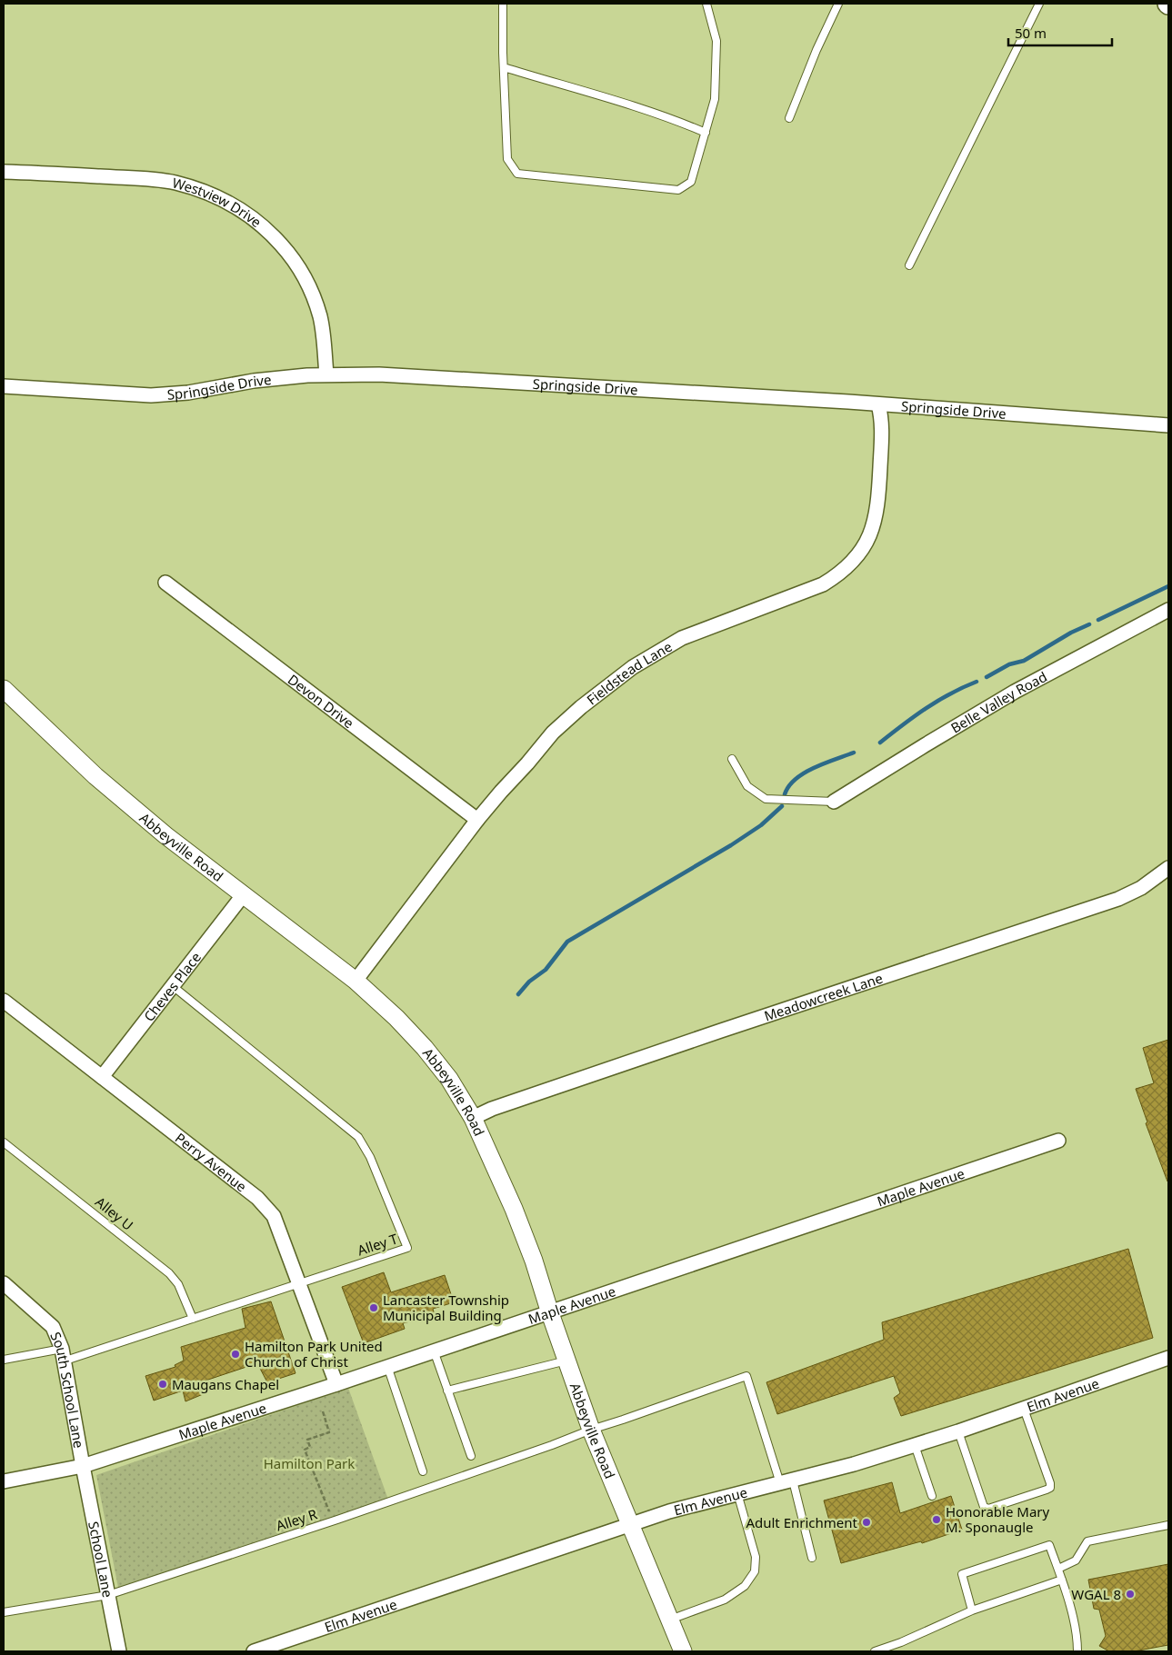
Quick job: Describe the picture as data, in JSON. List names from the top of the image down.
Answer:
{
  "streets": {
    "street": [
      "Westview Drive",
      "Springside Drive",
      "Fieldstead Lane",
      "Devon Drive",
      "Belle Valley Road",
      "Abbeyville Road",
      "Cheves Place",
      "Meadowcreek Lane",
      "Perry Avenue",
      "Maple Avenue",
      "South School Lane",
      "Elm Avenue",
      "School Lane"
    ],
    "lane": ["Alley U", "Alley T", "Alley R"]
  },
  "crossings": [
    ["Westview Drive", "Springside Drive"],
    ["Springside Drive", "Fieldstead Lane"],
    ["Fieldstead Lane", "Devon Drive"],
    ["Fieldstead Lane", "Abbeyville Road"],
    ["Abbeyville Road", "Cheves Place"],
    ["Abbeyville Road", "Meadowcreek Lane"],
    ["Abbeyville Road", "Maple Avenue"],
    ["Abbeyville Road", "Elm Avenue"],
    ["Abbeyville Road", "Alley R"],
    ["Cheves Place", "Perry Avenue"],
    ["Cheves Place", "Alley T"],
    ["Perry Avenue", "Maple Avenue"],
    ["Perry Avenue", "Alley T"],
    ["Maple Avenue", "South School Lane"],
    ["Maple Avenue", "School Lane"],
    ["Alley U", "Alley T"],
    ["Alley T", "South School Lane"],
    ["South School Lane", "School Lane"],
    ["Elm Avenue", "Alley R"],
    ["Alley R", "School Lane"]
  ],
  "parks": ["Hamilton Park"],
  "places": [
    "Lancaster Township Municipal Building",
    "Hamilton Park United Church of Christ",
    "Maugans Chapel",
    "Honorable Mary M. Sponaugle",
    "Adult Enrichment",
    "WGAL 8"
  ],
  "scale_bar": "50 m"
}
